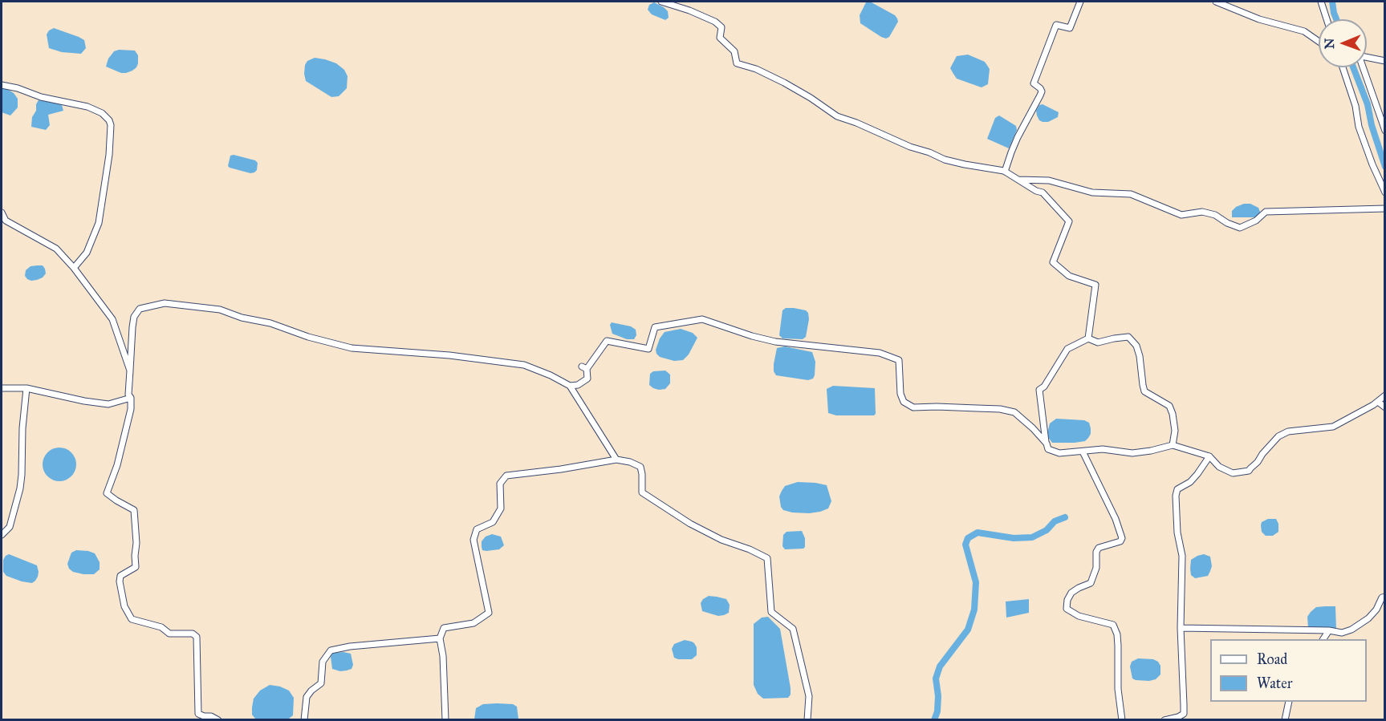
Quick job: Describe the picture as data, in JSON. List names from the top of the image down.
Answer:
{
  "legend": ["Road", "Water"],
  "north": "left"
}
